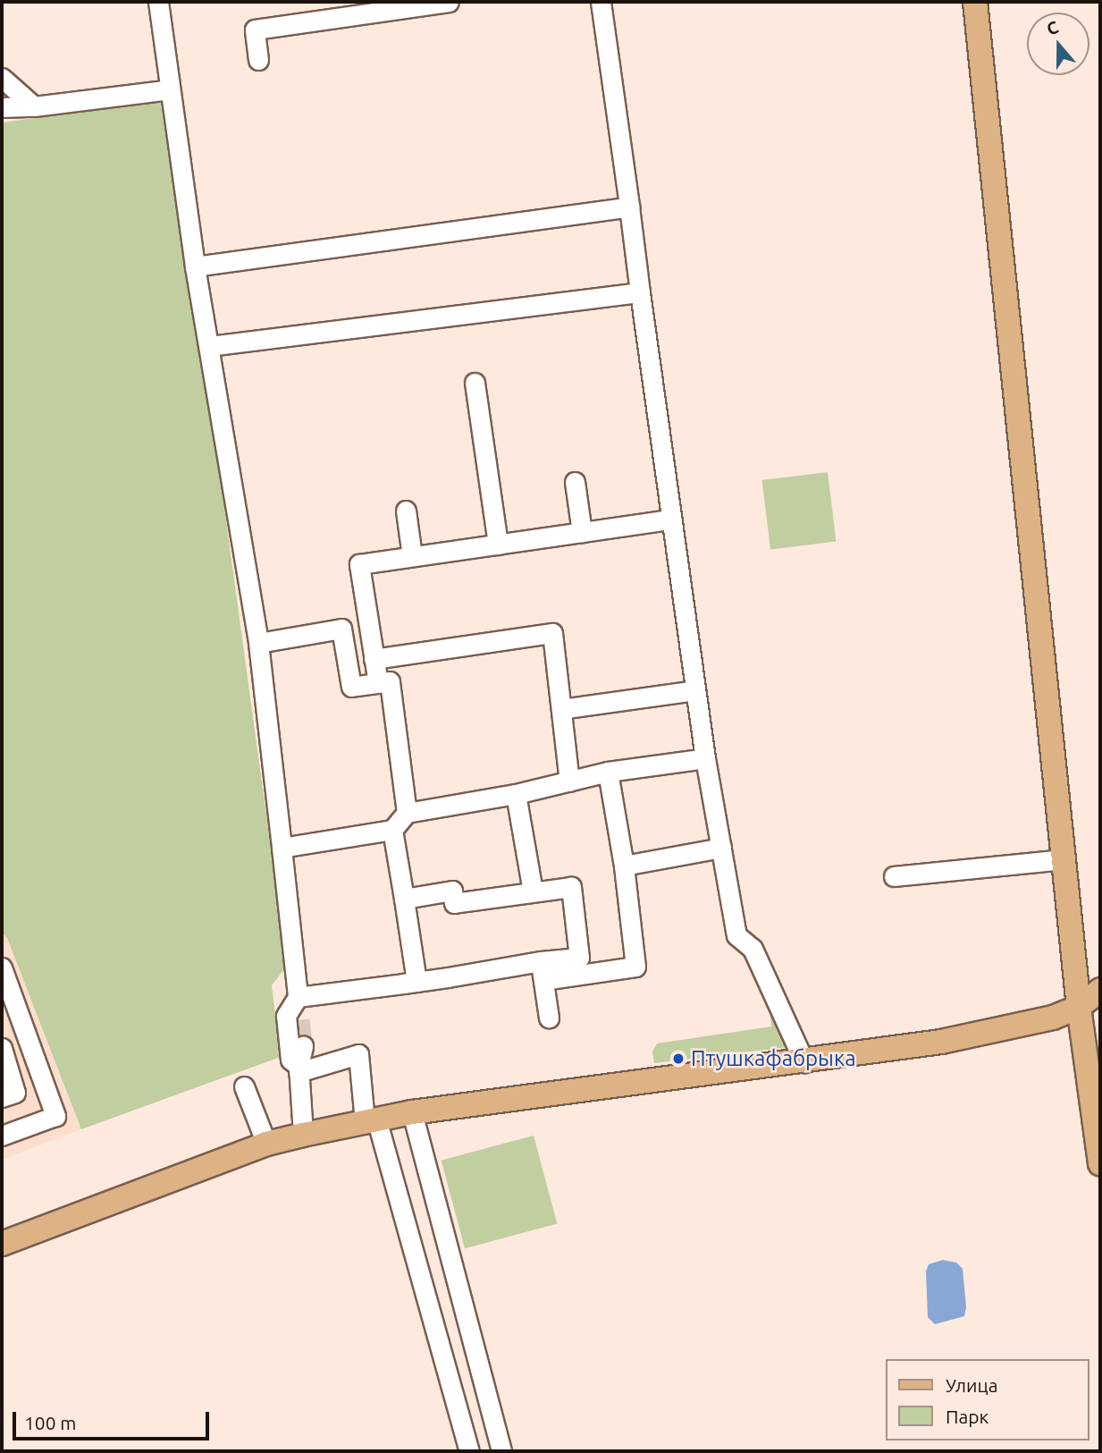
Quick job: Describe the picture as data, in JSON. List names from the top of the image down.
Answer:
{
  "places": ["Птушкафабрыка"],
  "legend": ["Улица", "Парк"],
  "scale_bar": "100 m",
  "north": "top"
}
